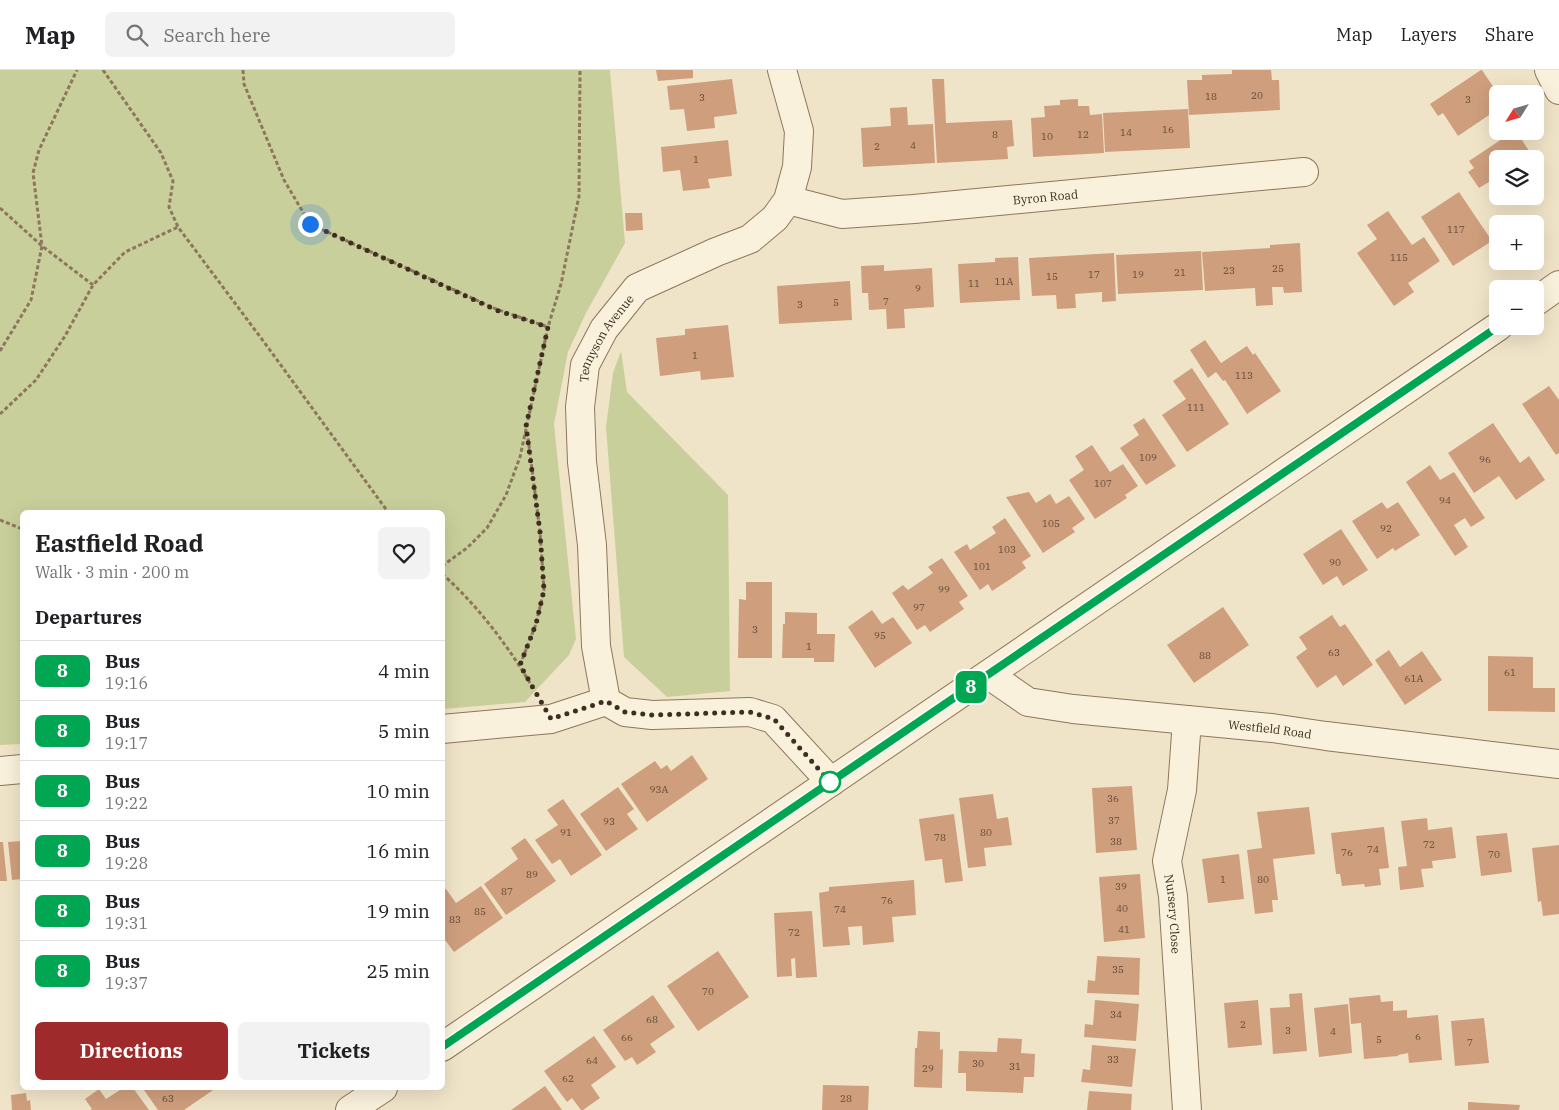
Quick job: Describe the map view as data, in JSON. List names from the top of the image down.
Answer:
{
  "streets": {
    "street": [
      "Byron Road",
      "Tennyson Avenue",
      "Westfield Road",
      "Nursery Close"
    ]
  },
  "crossings": [
    ["Byron Road", "Tennyson Avenue"],
    ["Westfield Road", "Nursery Close"]
  ],
  "lines": ["bus line 8"],
  "house_numbers": [
    "20",
    "18",
    "3",
    "3",
    "16",
    "14",
    "8",
    "12",
    "10",
    "4",
    "2",
    "1",
    "117",
    "115",
    "25",
    "23",
    "21",
    "17",
    "19",
    "15",
    "11A",
    "11",
    "9",
    "7",
    "5",
    "3",
    "1",
    "113",
    "111",
    "109",
    "96",
    "107",
    "94",
    "105",
    "92",
    "103",
    "90",
    "101",
    "99",
    "97",
    "3",
    "95",
    "1",
    "63",
    "88",
    "61",
    "61A",
    "93A",
    "36",
    "37",
    "93",
    "91",
    "80",
    "78",
    "38",
    "72",
    "74",
    "76",
    "70",
    "89",
    "1",
    "80",
    "39",
    "87",
    "76",
    "40",
    "74",
    "85",
    "83",
    "41",
    "72",
    "35",
    "70",
    "34",
    "68",
    "2",
    "3",
    "4",
    "6",
    "66",
    "5",
    "7",
    "33",
    "64",
    "30",
    "31",
    "29",
    "62",
    "63",
    "28"
  ],
  "north": "bottom left",
  "page": {
    "header": "Map",
    "search": "Search here",
    "nav": ["Map", "Layers", "Share"],
    "on_map": "8",
    "map_buttons": ["+", "−"],
    "heading": [
      ["Eastfield Road", "Walk · 3 min · 200 m"],
      "Departures"
    ],
    "list": [
      {
        "mark": "8",
        "name": "Bus",
        "note": "19:16",
        "value": "4 min"
      },
      {
        "mark": "8",
        "name": "Bus",
        "note": "19:17",
        "value": "5 min"
      },
      {
        "mark": "8",
        "name": "Bus",
        "note": "19:22",
        "value": "10 min"
      },
      {
        "mark": "8",
        "name": "Bus",
        "note": "19:28",
        "value": "16 min"
      },
      {
        "mark": "8",
        "name": "Bus",
        "note": "19:31",
        "value": "19 min"
      },
      {
        "mark": "8",
        "name": "Bus",
        "note": "19:37",
        "value": "25 min"
      }
    ],
    "buttons": ["Directions", "Tickets"]
  }
}
